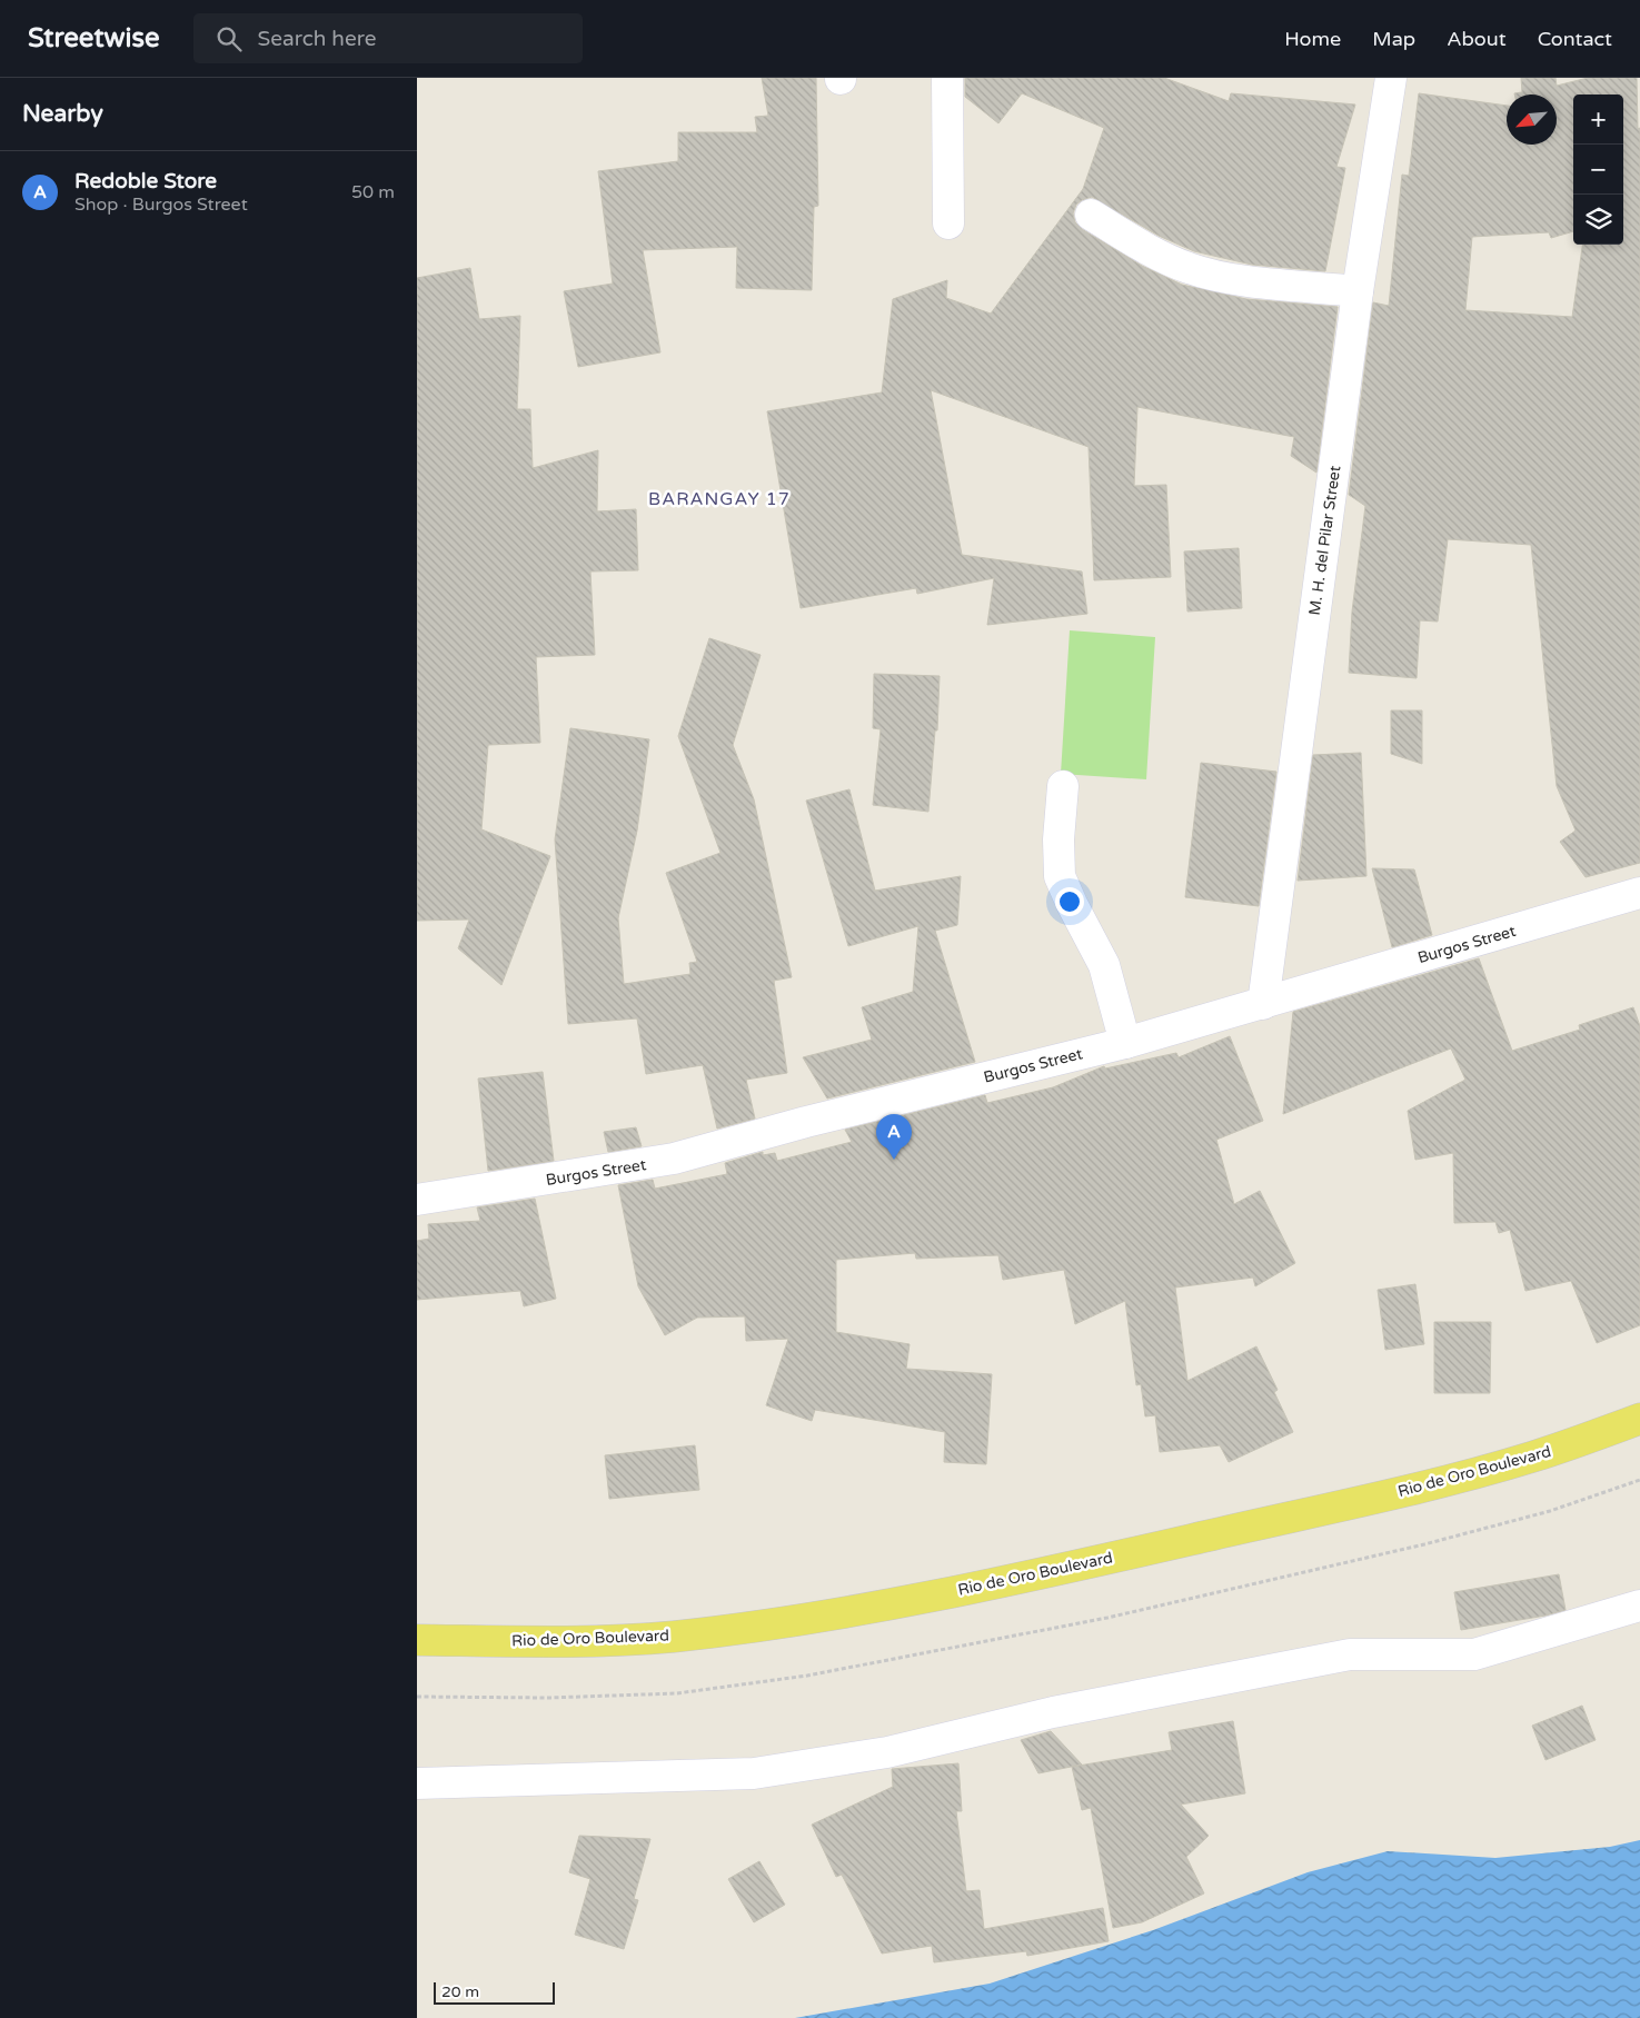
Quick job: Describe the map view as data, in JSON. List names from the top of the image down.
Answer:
{
  "streets": {
    "main road": ["Rio de Oro Boulevard"],
    "street": ["M. H. del Pilar Street", "Burgos Street"]
  },
  "crossings": [
    ["M. H. del Pilar Street", "Burgos Street"]
  ],
  "districts": ["BARANGAY 17"],
  "scale_bar": "20 m",
  "north": "bottom left",
  "page": {
    "header": "Streetwise",
    "search": "Search here",
    "nav": [
      "Home",
      "Map",
      "About",
      "Contact"
    ],
    "heading": "Nearby",
    "map_buttons": ["+", "−"],
    "list": [
      {
        "mark": "A",
        "name": "Redoble Store",
        "note": "Shop · Burgos Street",
        "value": "50 m"
      }
    ],
    "pins": "A",
    "scale": "20 m"
  }
}
